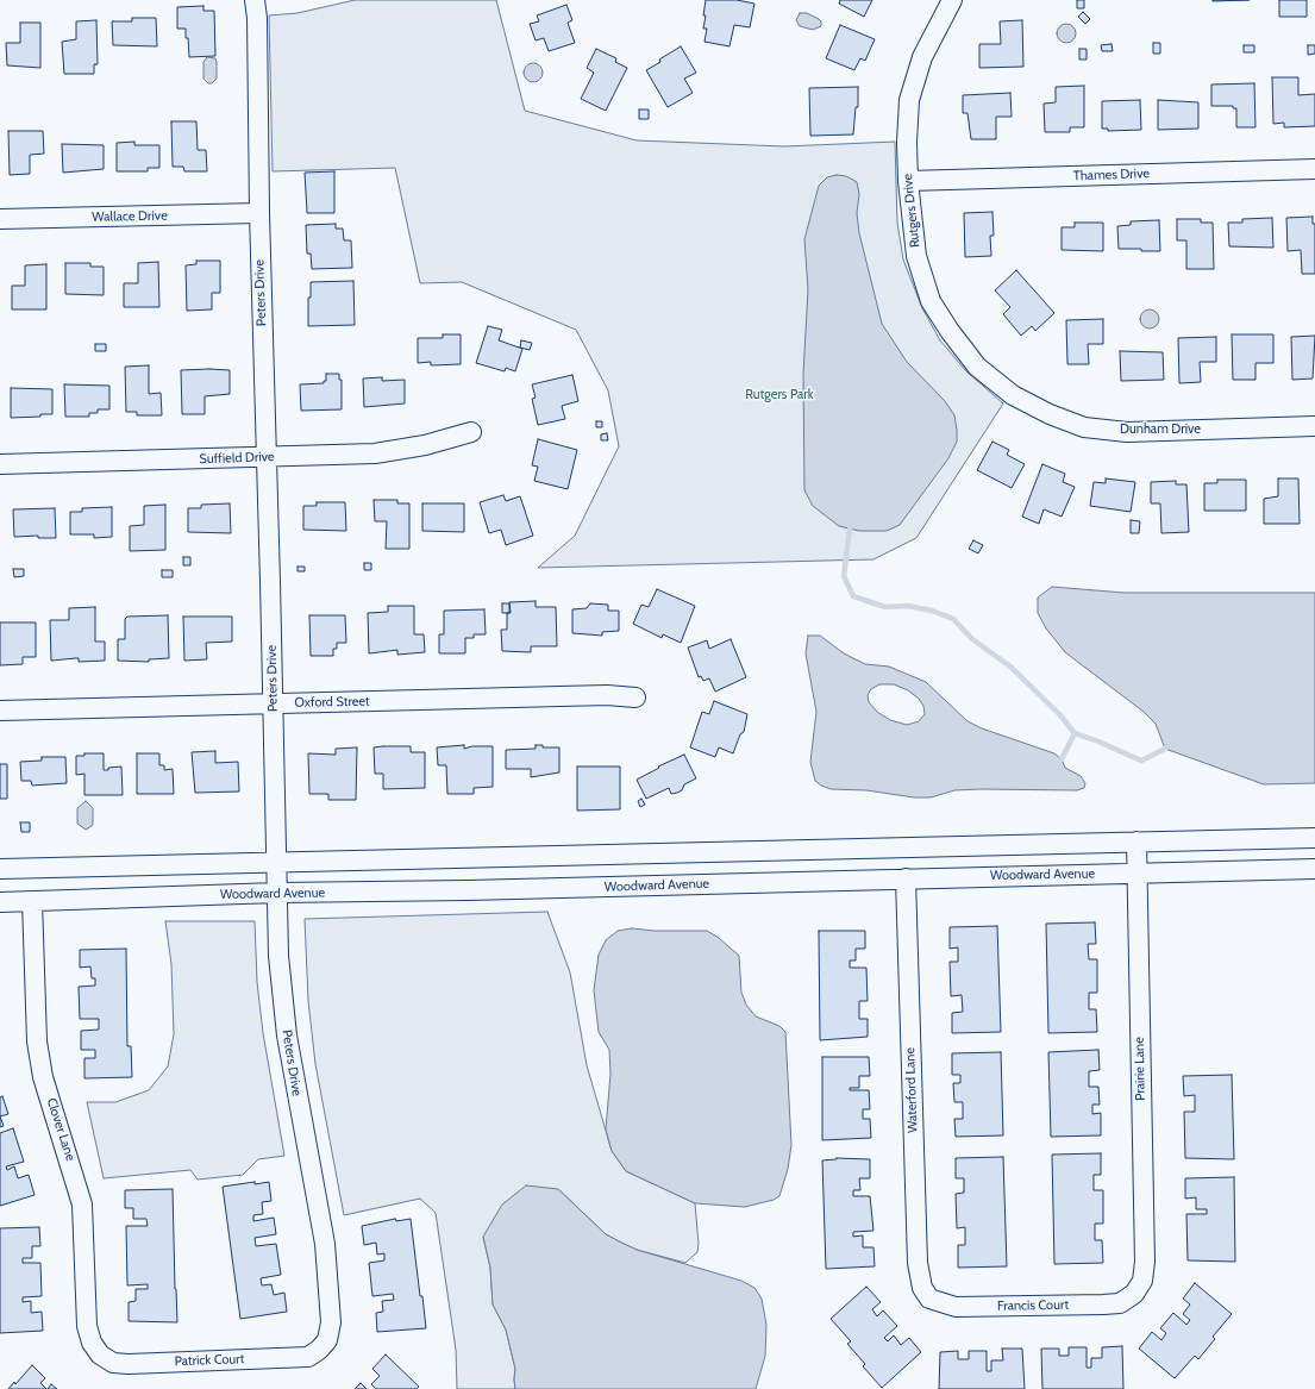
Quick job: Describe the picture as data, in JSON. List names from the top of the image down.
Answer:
{
  "streets": {
    "street": [
      "Thames Drive",
      "Rutgers Drive",
      "Wallace Drive",
      "Peters Drive",
      "Dunham Drive",
      "Suffield Drive",
      "Oxford Street",
      "Woodward Avenue",
      "Prairie Lane",
      "Waterford Lane",
      "Clover Lane",
      "Francis Court",
      "Patrick Court"
    ]
  },
  "crossings": [
    ["Thames Drive", "Rutgers Drive"],
    ["Rutgers Drive", "Dunham Drive"],
    ["Wallace Drive", "Peters Drive"],
    ["Peters Drive", "Suffield Drive"],
    ["Peters Drive", "Oxford Street"],
    ["Peters Drive", "Woodward Avenue"],
    ["Peters Drive", "Patrick Court"],
    ["Woodward Avenue", "Prairie Lane"],
    ["Woodward Avenue", "Waterford Lane"],
    ["Woodward Avenue", "Clover Lane"],
    ["Prairie Lane", "Francis Court"],
    ["Waterford Lane", "Francis Court"],
    ["Clover Lane", "Patrick Court"]
  ],
  "parks": ["Rutgers Park"]
}
